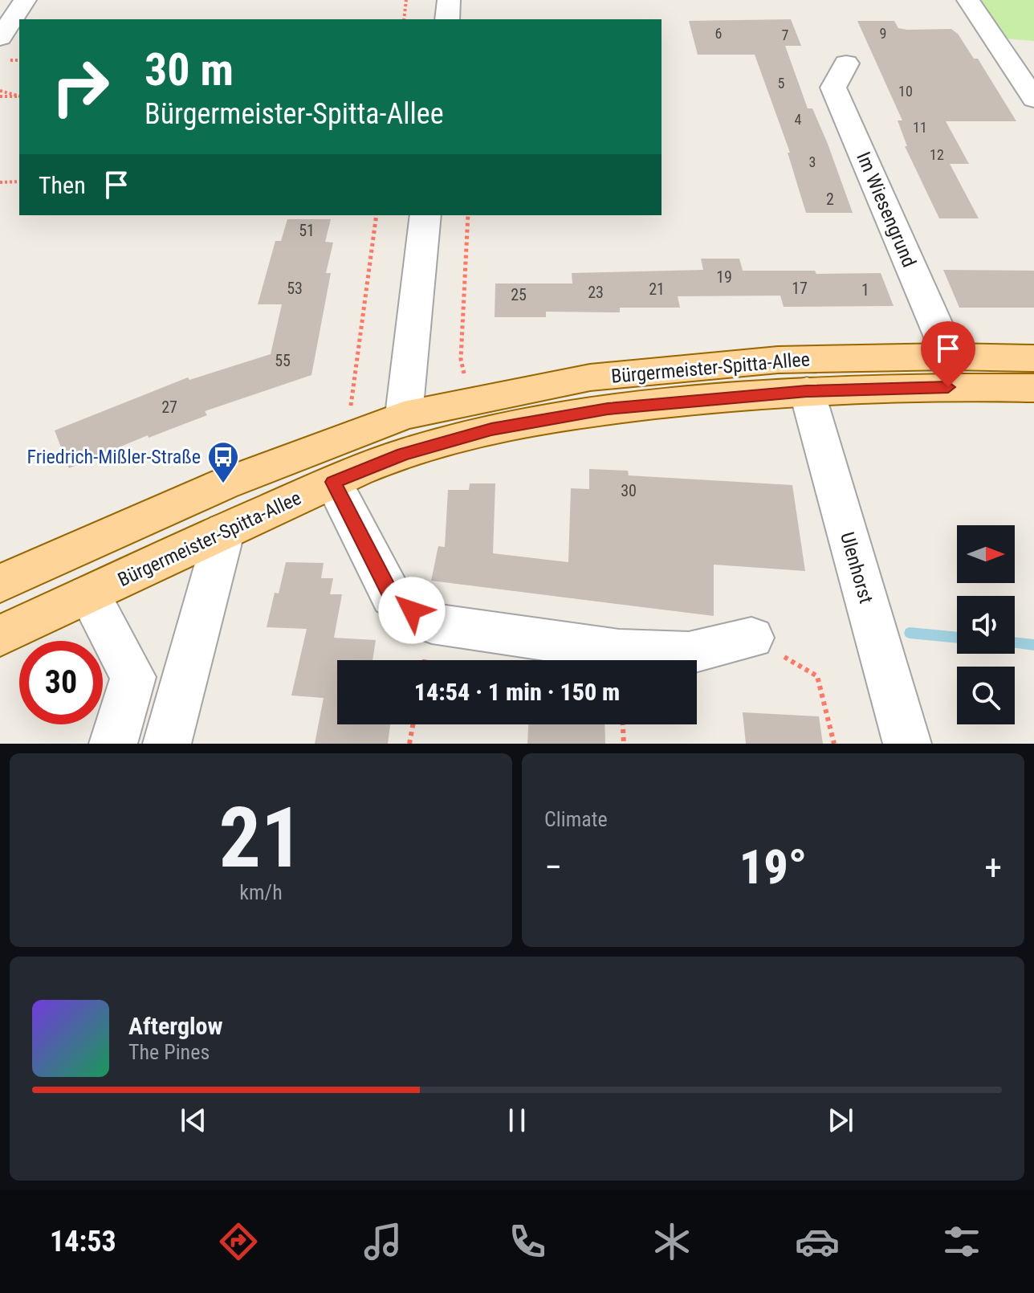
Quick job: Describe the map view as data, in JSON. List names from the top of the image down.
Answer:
{
  "streets": {
    "main road": ["Bürgermeister-Spitta-Allee"],
    "street": ["Im Wiesengrund", "Ulenhorst"]
  },
  "crossings": [
    ["Im Wiesengrund", "Bürgermeister-Spitta-Allee"],
    ["Bürgermeister-Spitta-Allee", "Ulenhorst"]
  ],
  "places": {
    "bus stop": ["Friedrich-Mißler-Straße"]
  },
  "house_numbers": [
    "6",
    "9",
    "7",
    "5",
    "10",
    "4",
    "11",
    "12",
    "3",
    "2",
    "51",
    "19",
    "53",
    "17",
    "21",
    "1",
    "23",
    "25",
    "55",
    "27",
    "30"
  ],
  "north": "right",
  "page": {
    "turn": ["30 m", "Bürgermeister-Spitta-Allee"],
    "then": "Then",
    "limit": "30",
    "trip": "14:54 · 1 min · 150 m",
    "tile": [
      ["21", "km/h"],
      "Climate"
    ],
    "heat": ["−", "19°", "+"],
    "song": ["Afterglow", "The Pines"],
    "tabs": "14:53"
  }
}
